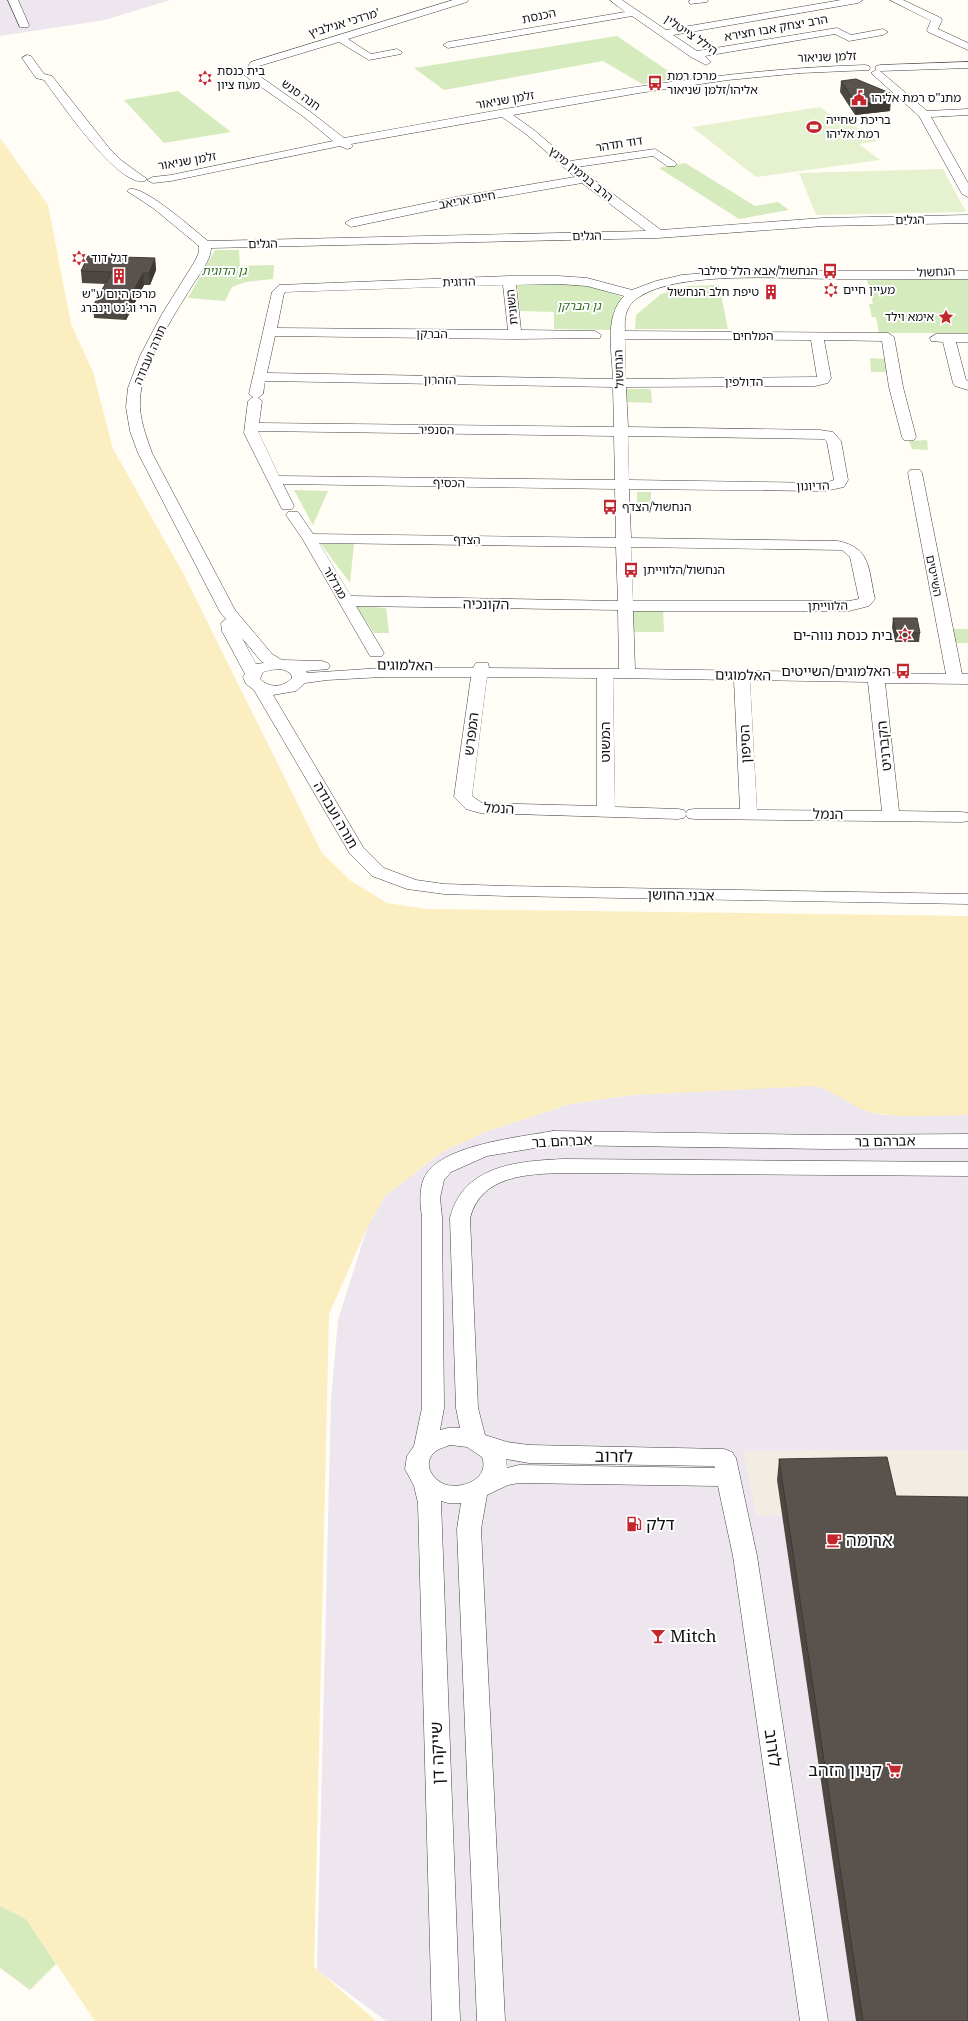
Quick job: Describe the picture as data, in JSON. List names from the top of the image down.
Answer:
{
  "streets": {
    "street": [
      "הכנסת",
      "מרדכי אנילביץ'",
      "הרב יצחק אבו חצירא",
      "הילל צייטלין",
      "זלמן שניאור",
      "חנה סנש",
      "דוד תדהר",
      "הרב בנימין מינץ",
      "חיים אריאב",
      "הגלים",
      "הנחשול",
      "הדוגית",
      "השונית",
      "הברקן",
      "המלחים",
      "תורה ועבודה",
      "הזהרון",
      "הדולפין",
      "הסנפיר",
      "הכסיף",
      "הדיונון",
      "הצדף",
      "השייטים",
      "מגדלור",
      "הקונכיה",
      "הלווייתן",
      "האלמוגים",
      "המפרש",
      "המשוט",
      "הסיפון",
      "הקברניט",
      "הנמל",
      "אבני החושן",
      "אברהם בר",
      "לזרוב",
      "שייקה דן"
    ]
  },
  "crossings": [
    ["הכנסת", "הילל צייטלין"],
    ["מרדכי אנילביץ'", "חנה סנש"],
    ["הרב יצחק אבו חצירא", "הילל צייטלין"],
    ["הילל צייטלין", "זלמן שניאור"],
    ["זלמן שניאור", "חנה סנש"],
    ["זלמן שניאור", "הרב בנימין מינץ"],
    ["דוד תדהר", "הרב בנימין מינץ"],
    ["הרב בנימין מינץ", "חיים אריאב"],
    ["הרב בנימין מינץ", "הגלים"],
    ["הגלים", "תורה ועבודה"],
    ["הנחשול", "הדוגית"],
    ["הנחשול", "המלחים"],
    ["הנחשול", "הזהרון"],
    ["הנחשול", "הדולפין"],
    ["הנחשול", "הסנפיר"],
    ["הנחשול", "הכסיף"],
    ["הנחשול", "הדיונון"],
    ["הנחשול", "הצדף"],
    ["הנחשול", "הקונכיה"],
    ["הנחשול", "הלווייתן"],
    ["הנחשול", "האלמוגים"],
    ["הדוגית", "השונית"],
    ["הדוגית", "מגדלור"],
    ["השונית", "הברקן"],
    ["הברקן", "מגדלור"],
    ["המלחים", "הדולפין"],
    ["תורה ועבודה", "האלמוגים"],
    ["תורה ועבודה", "אבני החושן"],
    ["הזהרון", "הדולפין"],
    ["הזהרון", "מגדלור"],
    ["הסנפיר", "הדיונון"],
    ["הסנפיר", "מגדלור"],
    ["הכסיף", "הדיונון"],
    ["הכסיף", "מגדלור"],
    ["הצדף", "מגדלור"],
    ["הצדף", "הלווייתן"],
    ["השייטים", "האלמוגים"],
    ["מגדלור", "הקונכיה"],
    ["הקונכיה", "הלווייתן"],
    ["האלמוגים", "המפרש"],
    ["האלמוגים", "המשוט"],
    ["האלמוגים", "הסיפון"],
    ["האלמוגים", "הקברניט"],
    ["המפרש", "הנמל"],
    ["המשוט", "הנמל"],
    ["הסיפון", "הנמל"],
    ["הקברניט", "הנמל"],
    ["אברהם בר", "לזרוב"],
    ["אברהם בר", "שייקה דן"],
    ["לזרוב", "שייקה דן"]
  ],
  "parks": ["גן הדוגית", "גן הברקן"],
  "places": {
    "synagogue": [
      "בית כנסת מעוז ציון",
      "דגל דוד",
      "מעיין חיים",
      "בית כנסת נווה-ים"
    ],
    "bus stop": [
      "מרכז רמת אליהו/זלמן שניאור",
      "הנחשול/אבא הלל סילבר",
      "הנחשול/הצדף",
      "הנחשול/הלווייתן",
      "האלמוגים/השייטים"
    ],
    "public building": ["מתנ\"ס רמת אליהו"],
    "sports": ["בריכת שחייה רמת אליהו"],
    "building": ["מרכז היום ע\"ש הרי וג'נט וינברג", "טיפת חלב הנחשול"],
    "place": ["אימא וילד"],
    "fuel station": ["דלק"],
    "cafe": ["ארומה"],
    "bar": ["Mitch"],
    "supermarket": ["קניון הזהב"]
  }
}
